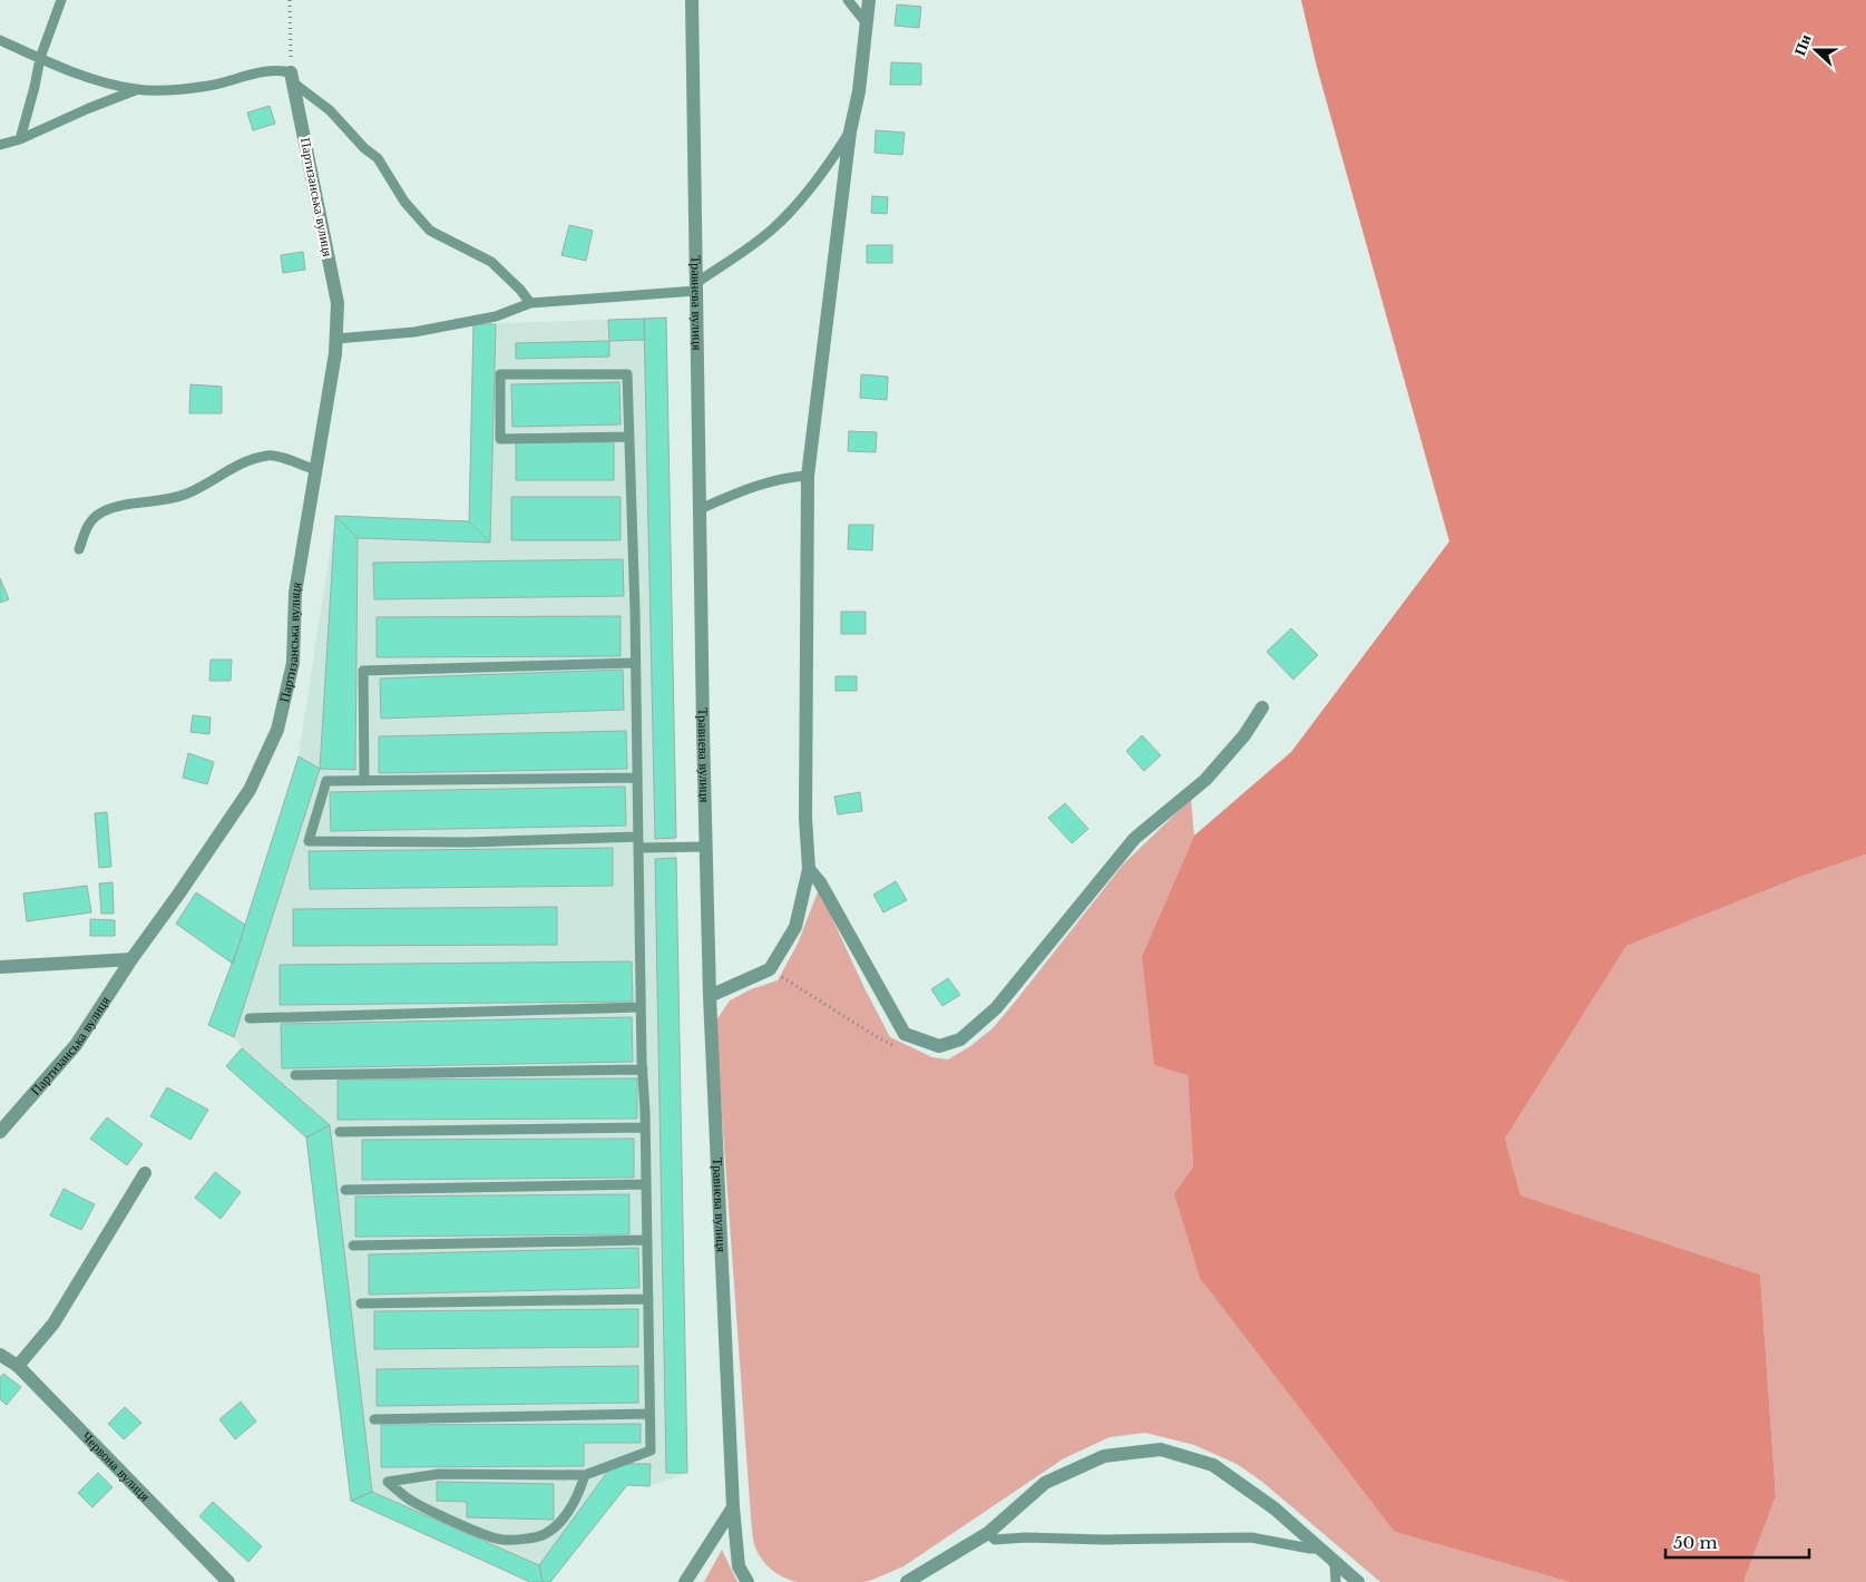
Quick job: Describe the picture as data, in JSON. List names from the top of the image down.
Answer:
{
  "streets": {
    "street": ["Партизанська вулиця", "Травнева вулиця", "Червона вулиця"]
  },
  "scale_bar": "50 m",
  "north": "left"
}
